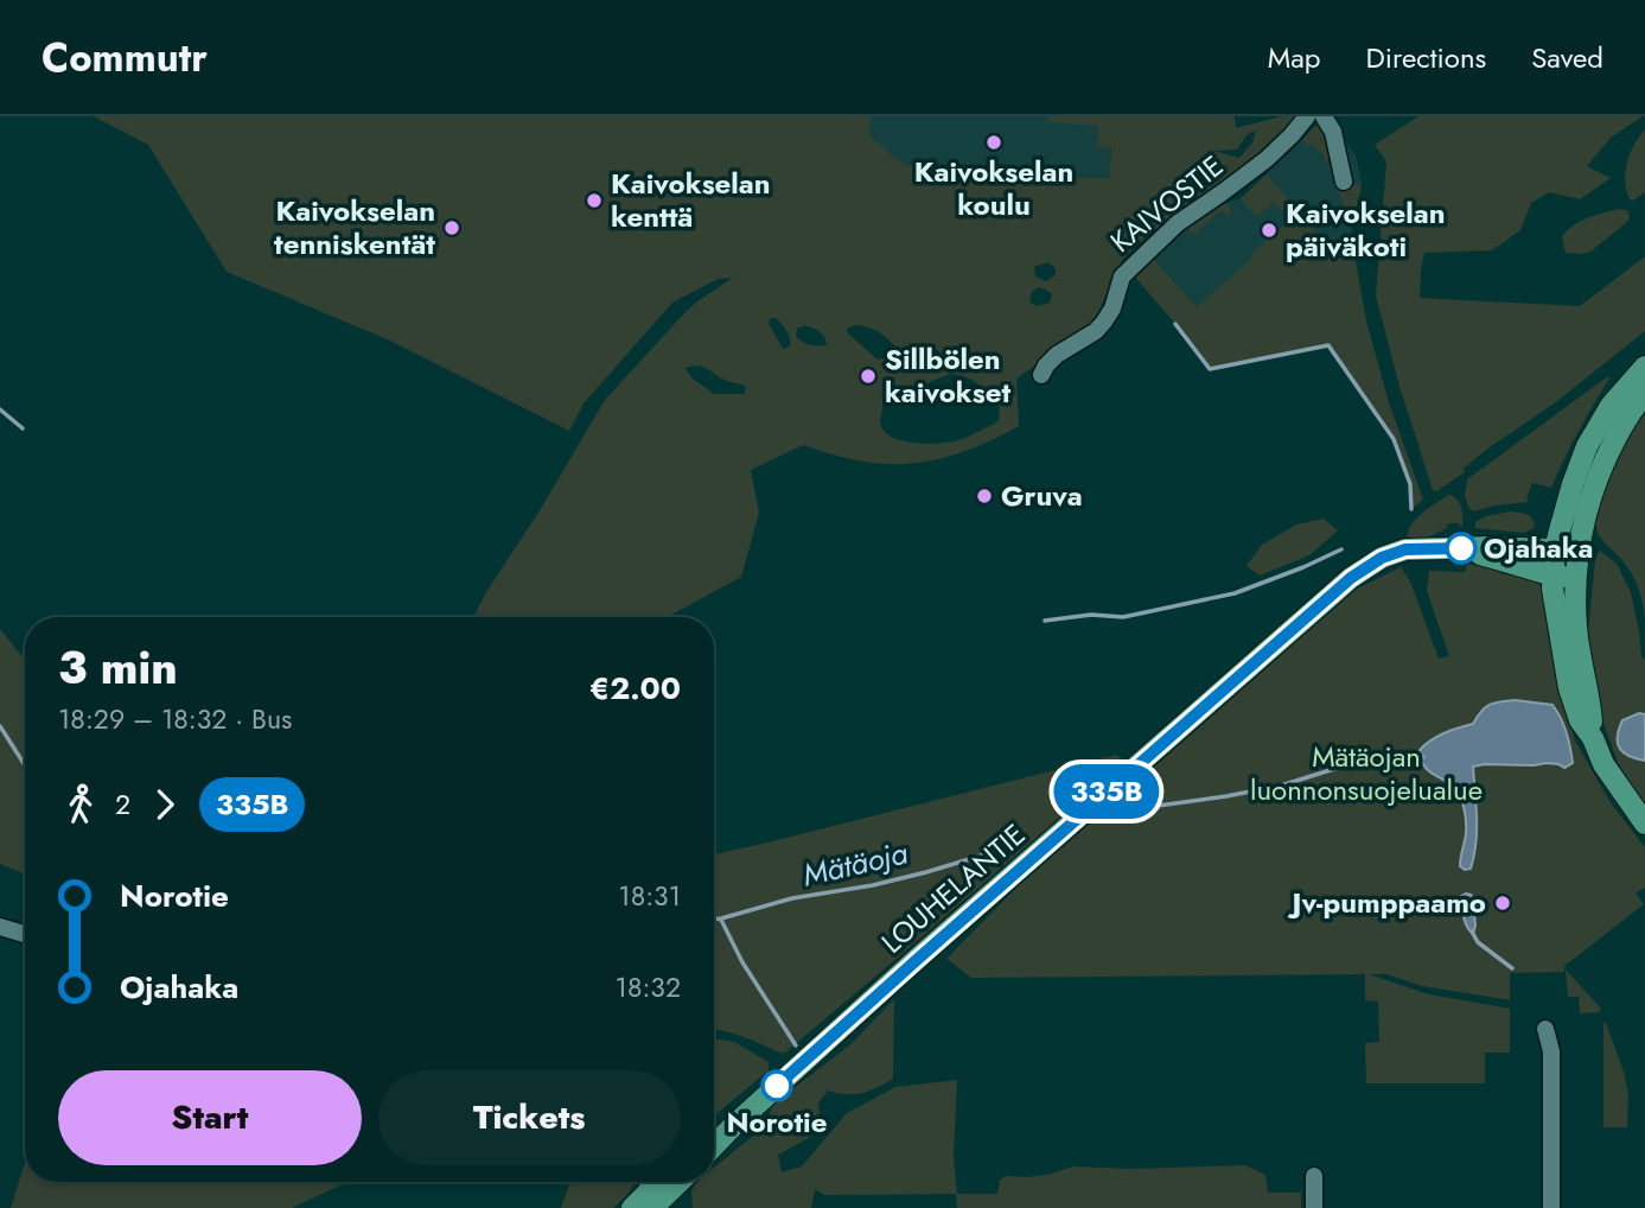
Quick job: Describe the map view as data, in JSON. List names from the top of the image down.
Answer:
{
  "streets": {
    "main road": ["LOUHELANTIE"],
    "street": ["KAIVOSTIE"]
  },
  "water": ["Mätäoja"],
  "parks": ["Mätäojan luonnonsuojelualue"],
  "places": [
    "Kaivokselan koulu",
    "Kaivokselan kenttä",
    "Kaivokselan tenniskentät",
    "Kaivokselan päiväkoti",
    "Sillbölen kaivokset",
    "Gruva",
    "Ojahaka",
    "Jv-pumppaamo",
    "Norotie"
  ],
  "lines": ["bus line 335B"],
  "page": {
    "header": "Commutr",
    "nav": ["Map", "Directions", "Saved"],
    "on_map": "335B",
    "heading": ["3 min", "18:29 – 18:32 · Bus", "€2.00"],
    "legs": ["2", "335B"],
    "list": [
      {
        "name": "Norotie",
        "value": "18:31"
      },
      {
        "name": "Ojahaka",
        "value": "18:32"
      }
    ],
    "buttons": ["Start", "Tickets"]
  }
}
